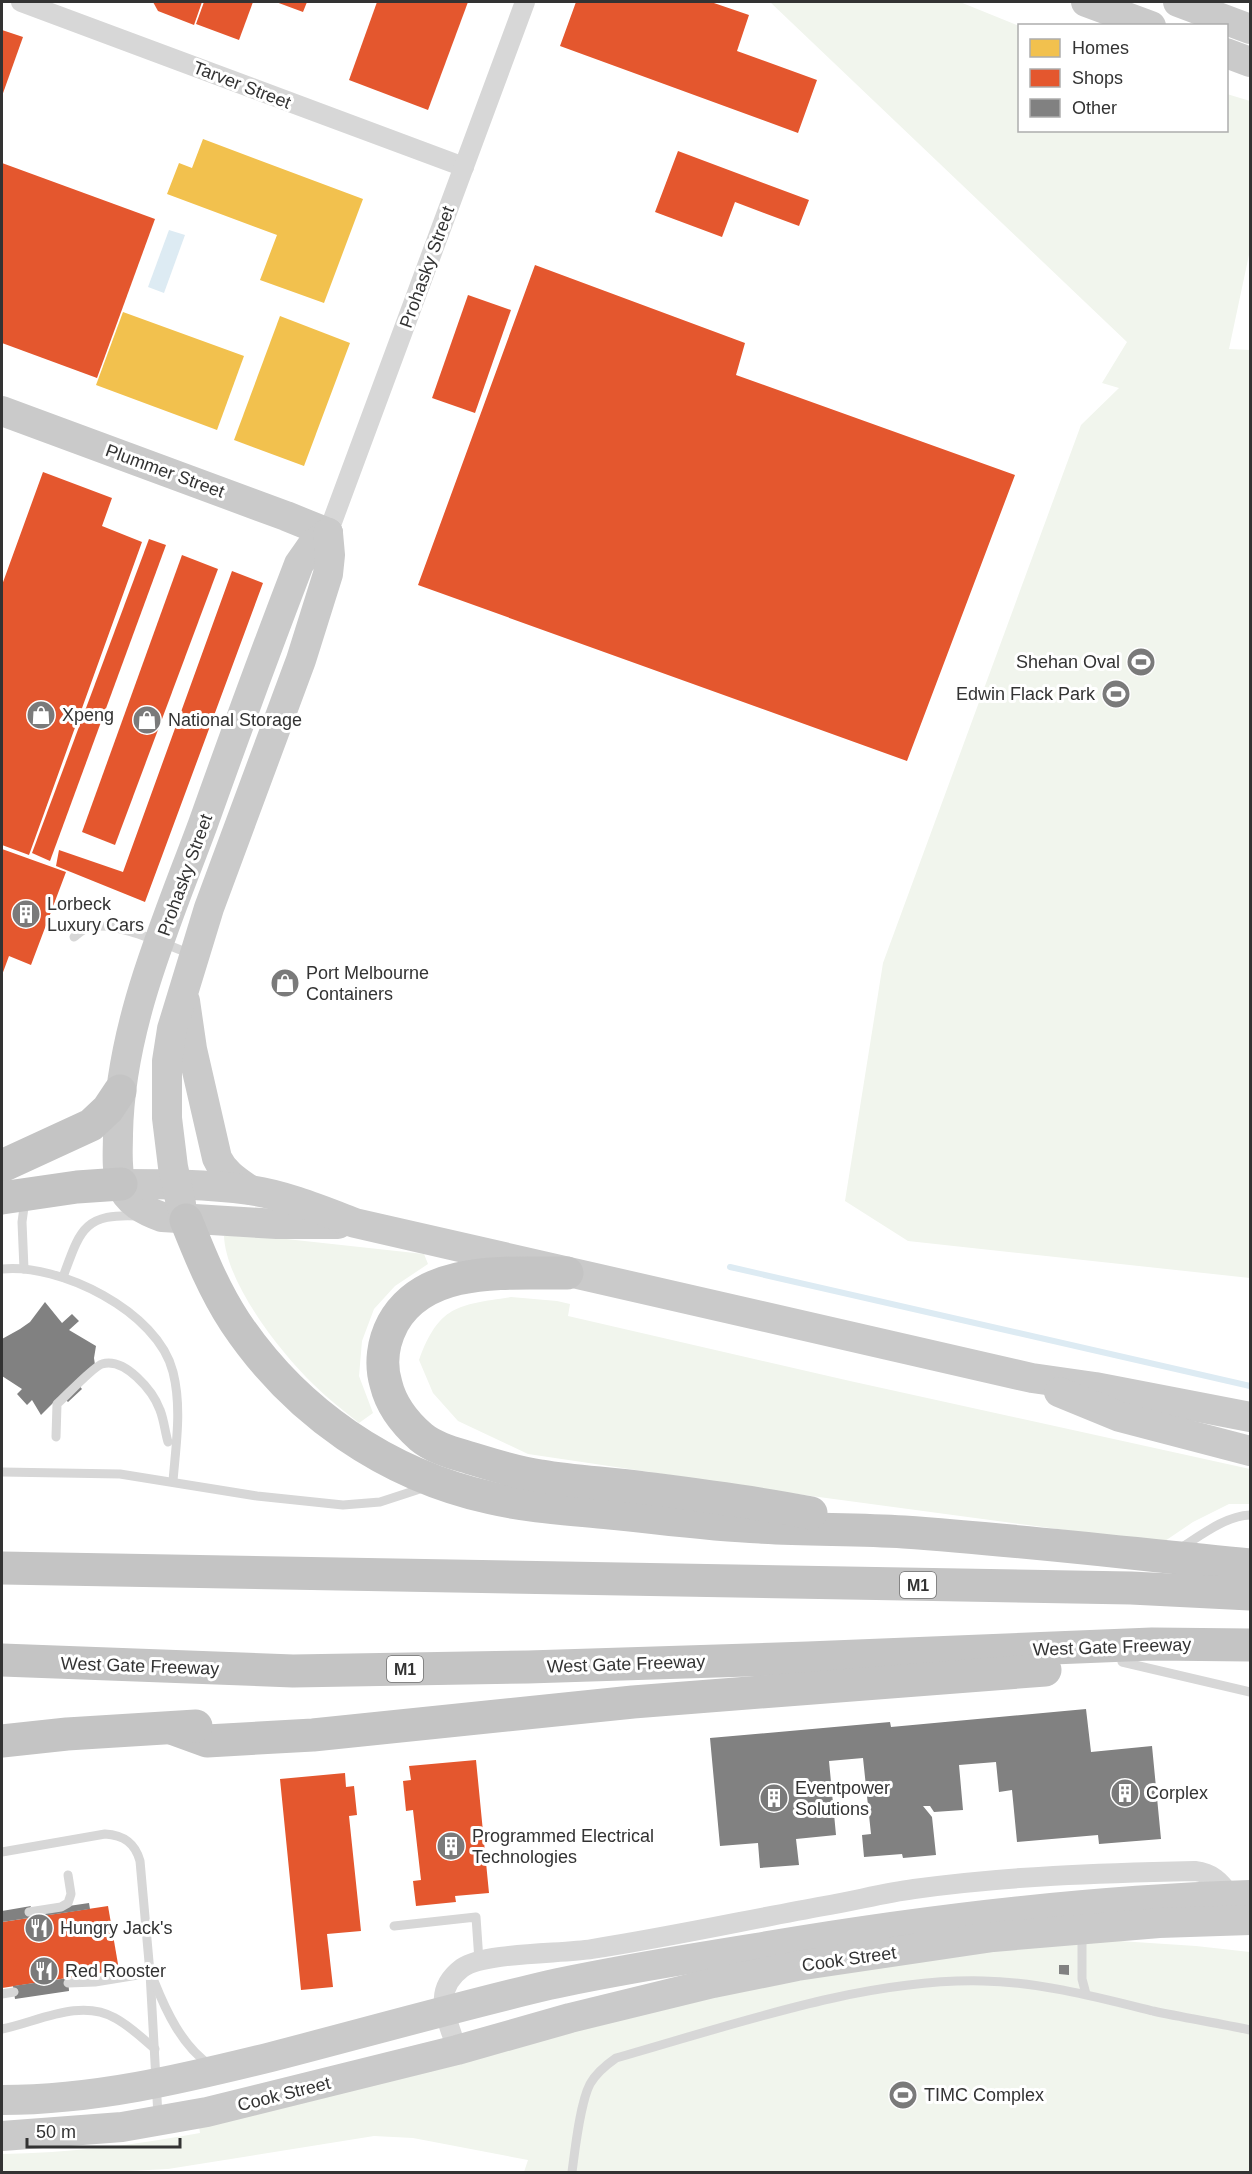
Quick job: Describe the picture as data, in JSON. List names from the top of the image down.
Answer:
{
  "streets": {
    "highway": ["M1", "West Gate Freeway"],
    "main road": ["Prohasky Street", "Plummer Street", "Cook Street"],
    "street": ["Tarver Street"]
  },
  "crossings": [
    ["Tarver Street", "Prohasky Street"],
    ["Prohasky Street", "Plummer Street"]
  ],
  "places": {
    "sports": ["Shehan Oval", "Edwin Flack Park", "TIMC Complex"],
    "shop": ["Xpeng", "National Storage", "Port Melbourne Containers"],
    "building": [
      "Lorbeck Luxury Cars",
      "Corplex",
      "Eventpower Solutions",
      "Programmed Electrical Technologies"
    ],
    "restaurant": ["Hungry Jack's", "Red Rooster"]
  },
  "legend": ["Homes", "Shops", "Other"],
  "scale_bar": "50 m"
}
